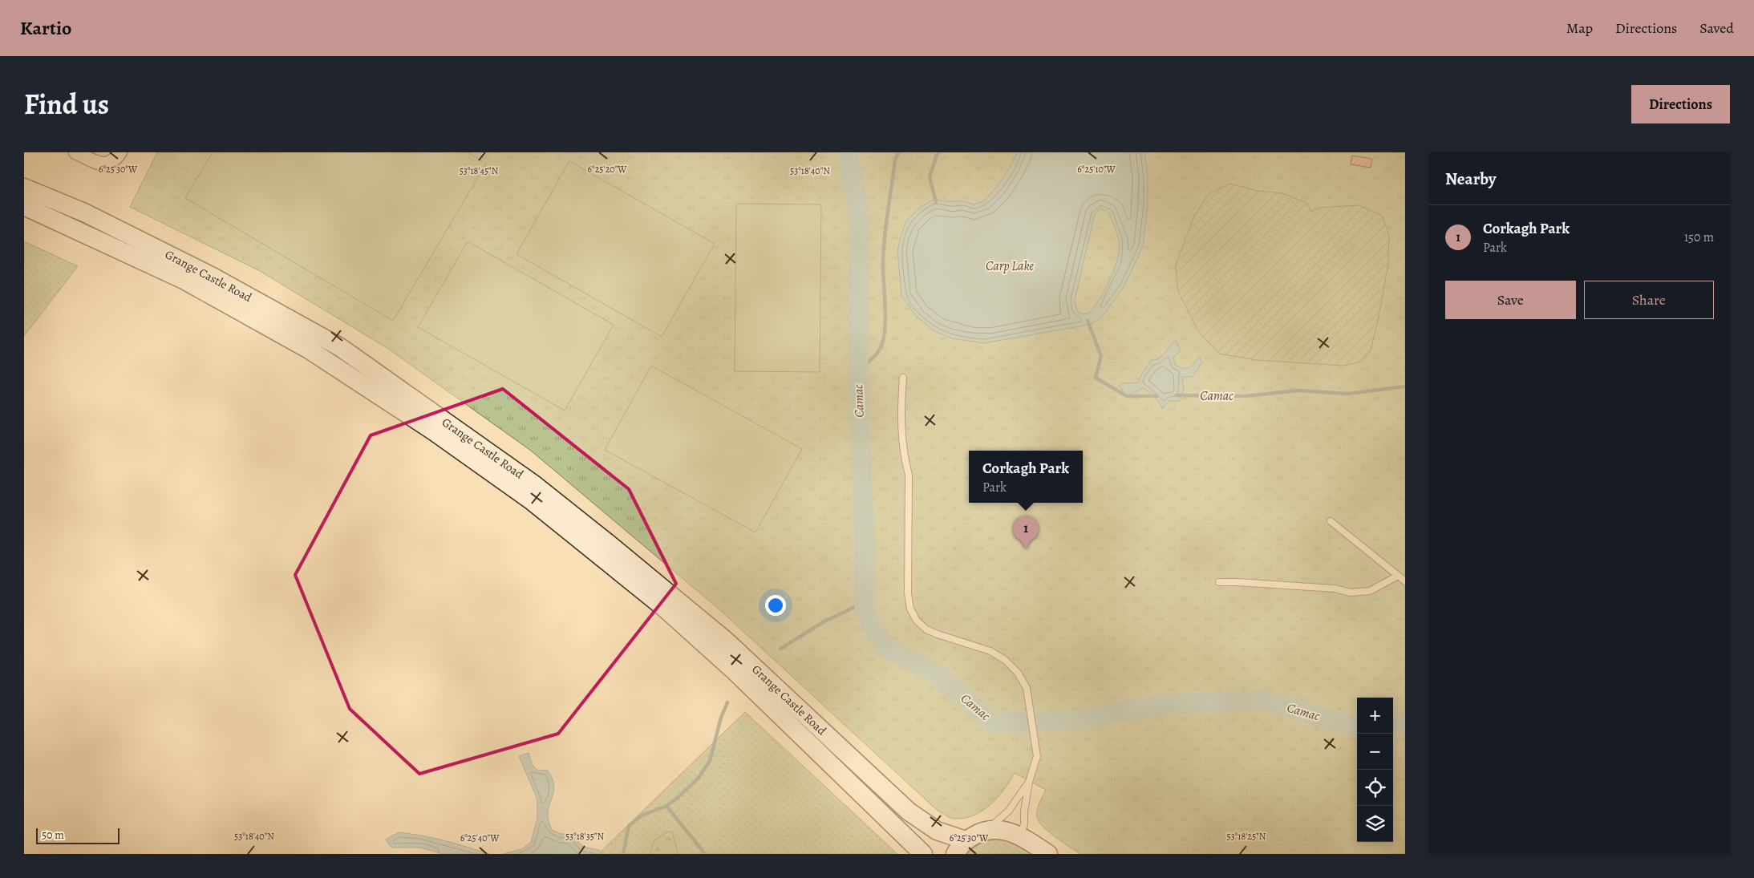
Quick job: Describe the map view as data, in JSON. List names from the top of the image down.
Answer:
{
  "streets": {
    "main road": ["Grange Castle Road"]
  },
  "water": ["Carp Lake", "Camac"],
  "scale_bar": "50 m",
  "page": {
    "header": "Kartio",
    "nav": ["Map", "Directions", "Saved"],
    "title": "Find us",
    "buttons": [
      "Directions",
      ["Save", "Share"]
    ],
    "heading": "Nearby",
    "list": [
      {
        "mark": "1",
        "name": "Corkagh Park",
        "note": "Park",
        "value": "150 m"
      }
    ],
    "popup": ["Corkagh Park", "Park"],
    "pins": "1",
    "map_buttons": ["+", "−"],
    "scale": "50 m"
  },
  "coordinates": [
    "6°25'30\"W",
    "6°25'20\"W",
    "6°25'10\"W",
    "53°18'45\"N",
    "53°18'40\"N",
    "53°18'35\"N",
    "53°18'25\"N",
    "6°25'40\"W"
  ]
}
